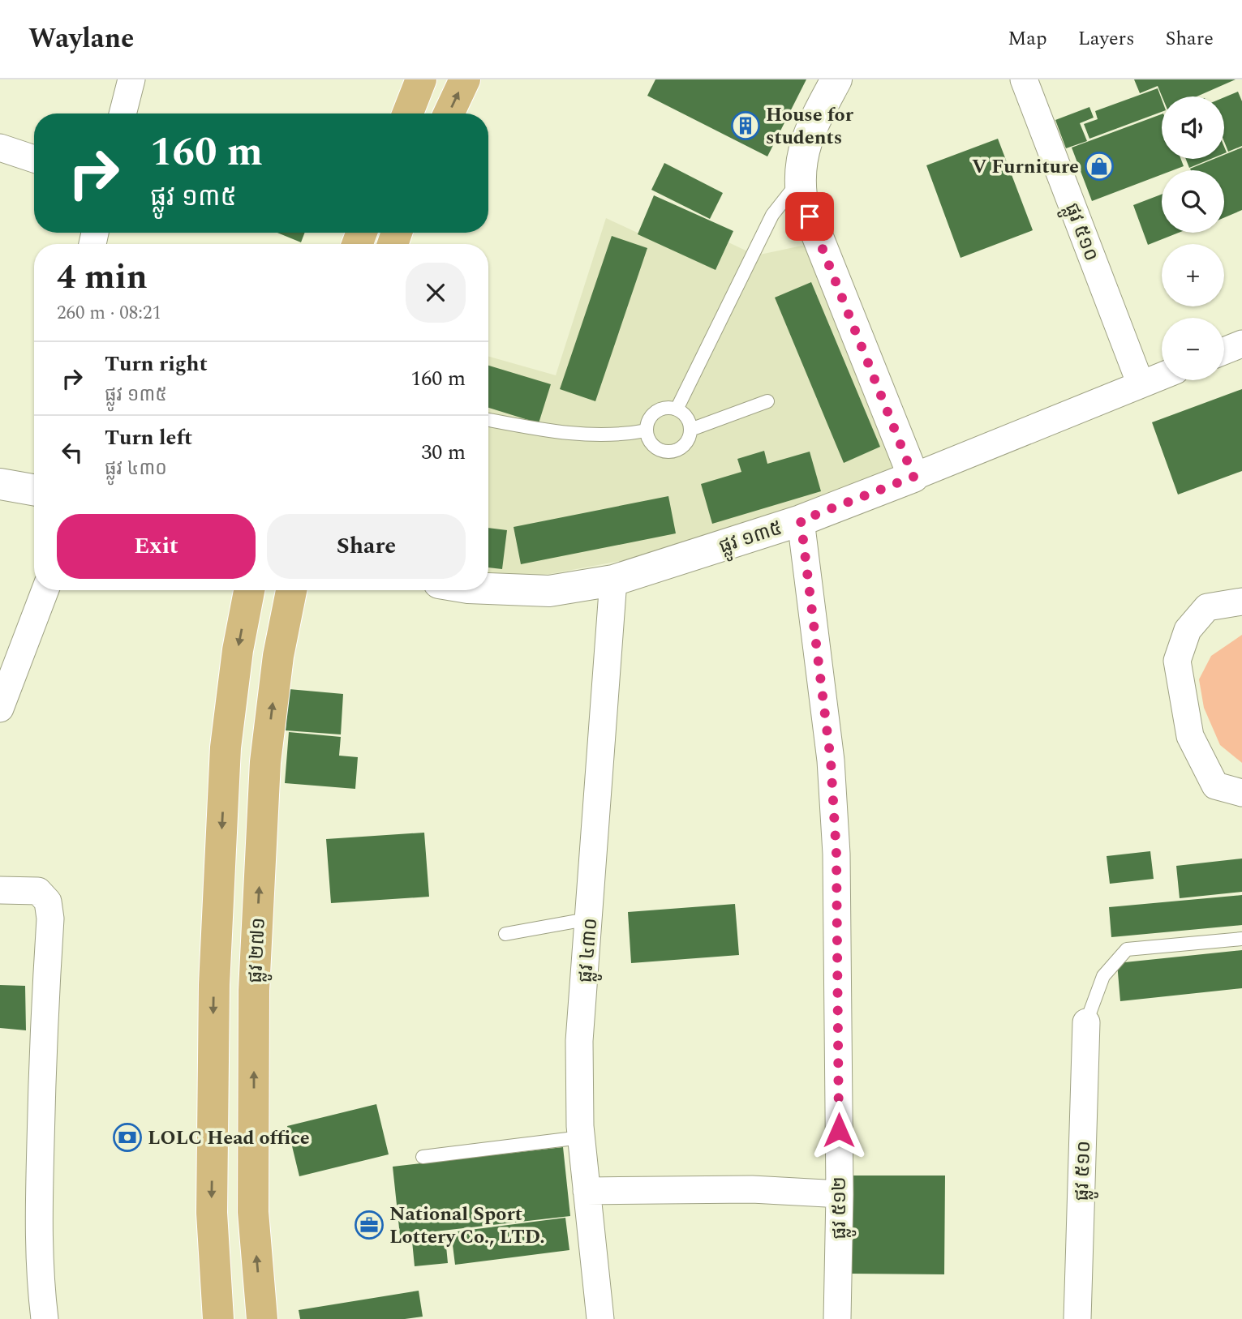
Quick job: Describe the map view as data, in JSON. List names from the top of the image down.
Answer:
{
  "streets": {
    "main road": ["ផ្លូវ ២៧១"],
    "street": [
      "ផ្លូវ ៥១០",
      "ផ្លូវ ១៣៥",
      "ផ្លូវ ៤៣០",
      "ផ្លូវ ៥១២"
    ]
  },
  "crossings": [
    ["ផ្លូវ ៥១០", "ផ្លូវ ១៣៥"],
    ["ផ្លូវ ១៣៥", "ផ្លូវ ៤៣០"],
    ["ផ្លូវ ១៣៥", "ផ្លូវ ៥១២"]
  ],
  "places": {
    "building": ["House for students"],
    "shop": ["V Furniture"],
    "bank": ["LOLC Head office"],
    "office": ["National Sport Lottery Co., LTD."]
  },
  "page": {
    "header": "Waylane",
    "nav": ["Map", "Layers", "Share"],
    "map_buttons": ["+", "−"],
    "turn": ["160 m", "ផ្លូវ ១៣៥"],
    "heading": ["4 min", "260 m · 08:21"],
    "list": [
      {
        "name": "Turn right",
        "note": "ផ្លូវ ១៣៥",
        "value": "160 m"
      },
      {
        "name": "Turn left",
        "note": "ផ្លូវ ៤៣០",
        "value": "30 m"
      }
    ],
    "buttons": ["Exit", "Share"]
  }
}
